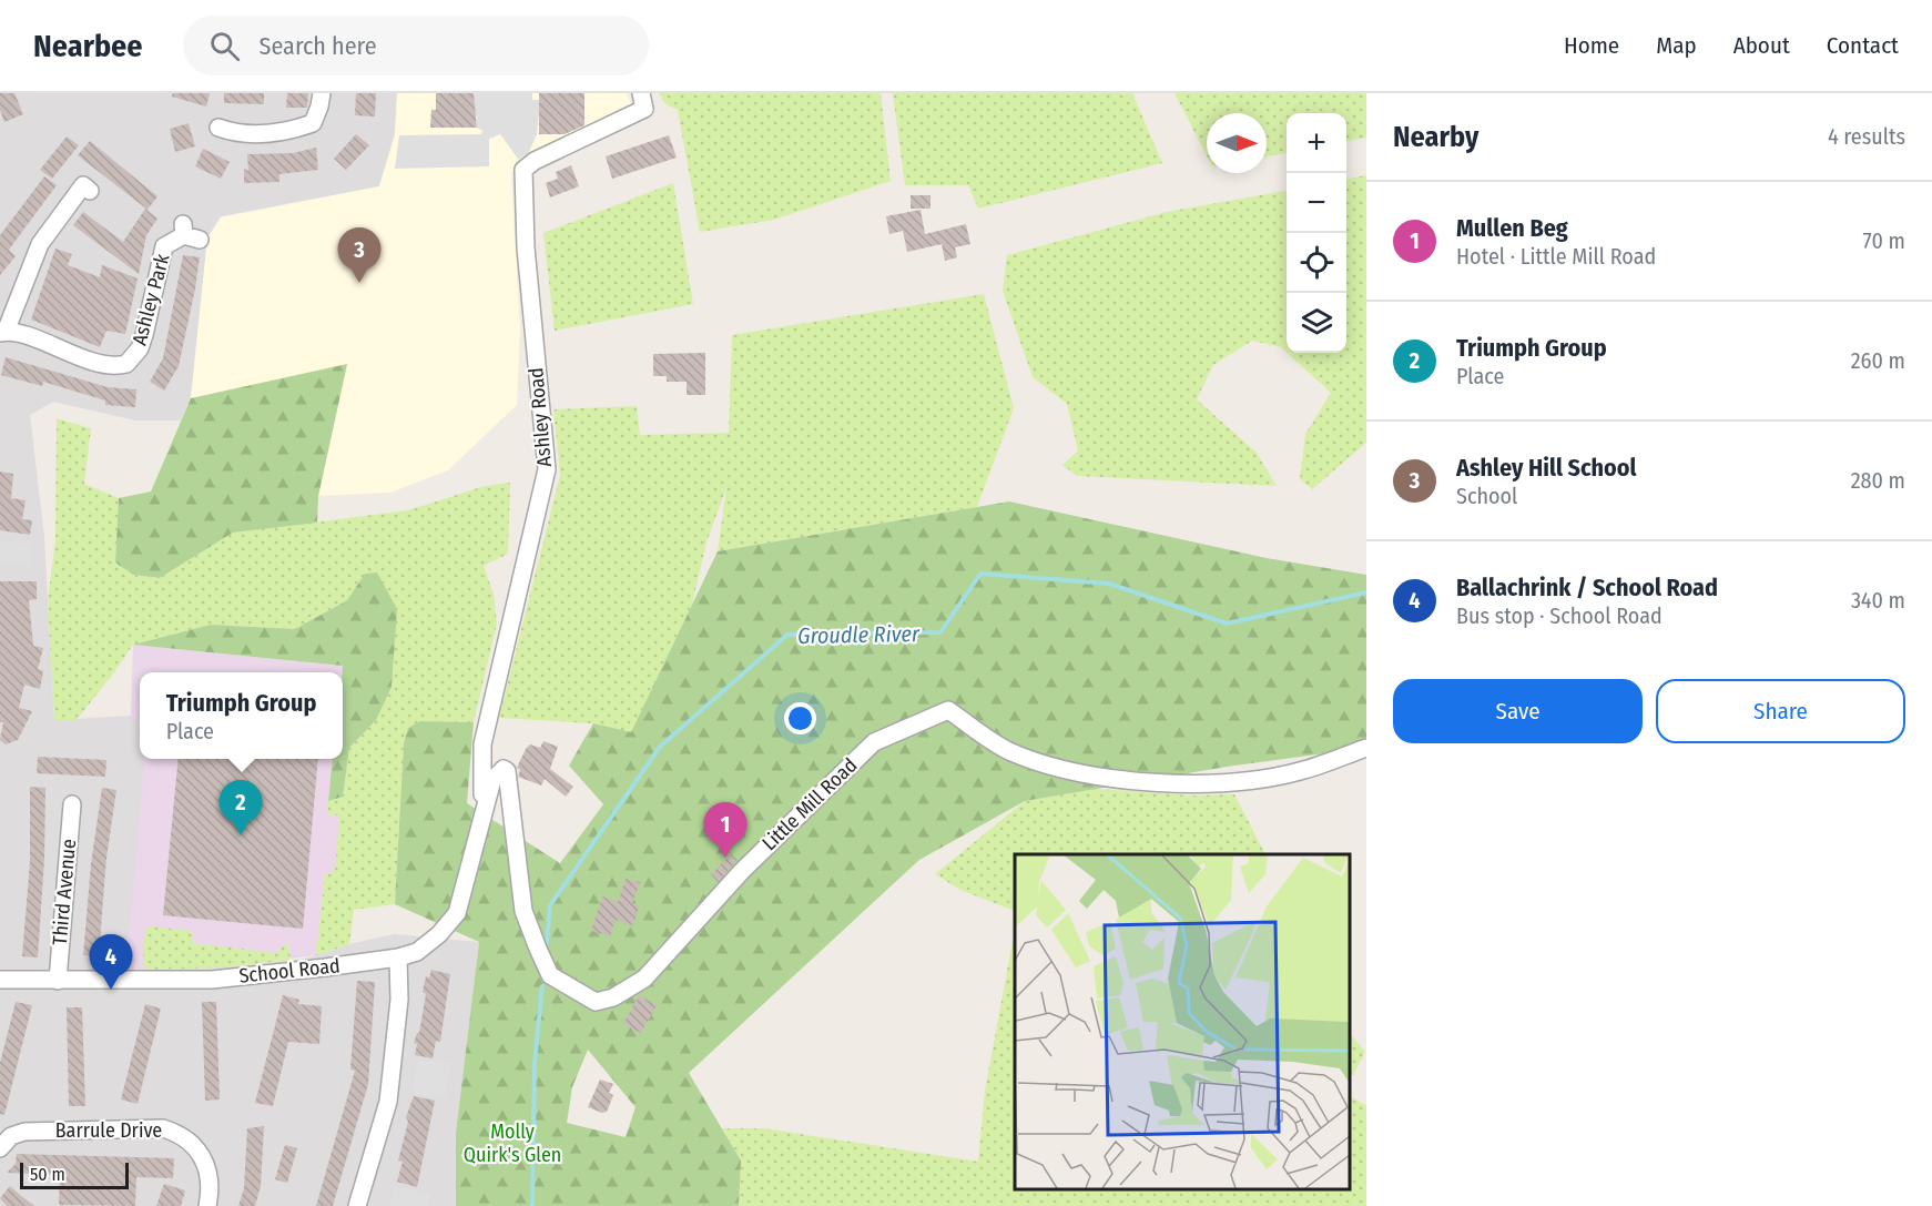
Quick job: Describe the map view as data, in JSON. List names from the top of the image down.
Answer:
{
  "streets": {
    "street": [
      "Ashley Park",
      "Ashley Road",
      "Little Mill Road",
      "Third Avenue",
      "School Road",
      "Barrule Drive"
    ]
  },
  "crossings": [
    ["Ashley Road", "Little Mill Road"],
    ["Ashley Road", "School Road"],
    ["Little Mill Road", "School Road"],
    ["Third Avenue", "School Road"]
  ],
  "water": ["Groudle River"],
  "parks": ["Molly Quirk's Glen"],
  "scale_bar": "50 m",
  "north": "right",
  "page": {
    "header": "Nearbee",
    "search": "Search here",
    "nav": [
      "Home",
      "Map",
      "About",
      "Contact"
    ],
    "heading": ["Nearby", "4 results"],
    "map_buttons": ["+", "−"],
    "list": [
      {
        "mark": "1",
        "name": "Mullen Beg",
        "note": "Hotel · Little Mill Road",
        "value": "70 m"
      },
      {
        "mark": "2",
        "name": "Triumph Group",
        "note": "Place",
        "value": "260 m"
      },
      {
        "mark": "3",
        "name": "Ashley Hill School",
        "note": "School",
        "value": "280 m"
      },
      {
        "mark": "4",
        "name": "Ballachrink / School Road",
        "note": "Bus stop · School Road",
        "value": "340 m"
      }
    ],
    "pins": [
      "3",
      "2",
      "1",
      "4"
    ],
    "buttons": ["Save", "Share"],
    "popup": ["Triumph Group", "Place"],
    "scale": "50 m"
  }
}
